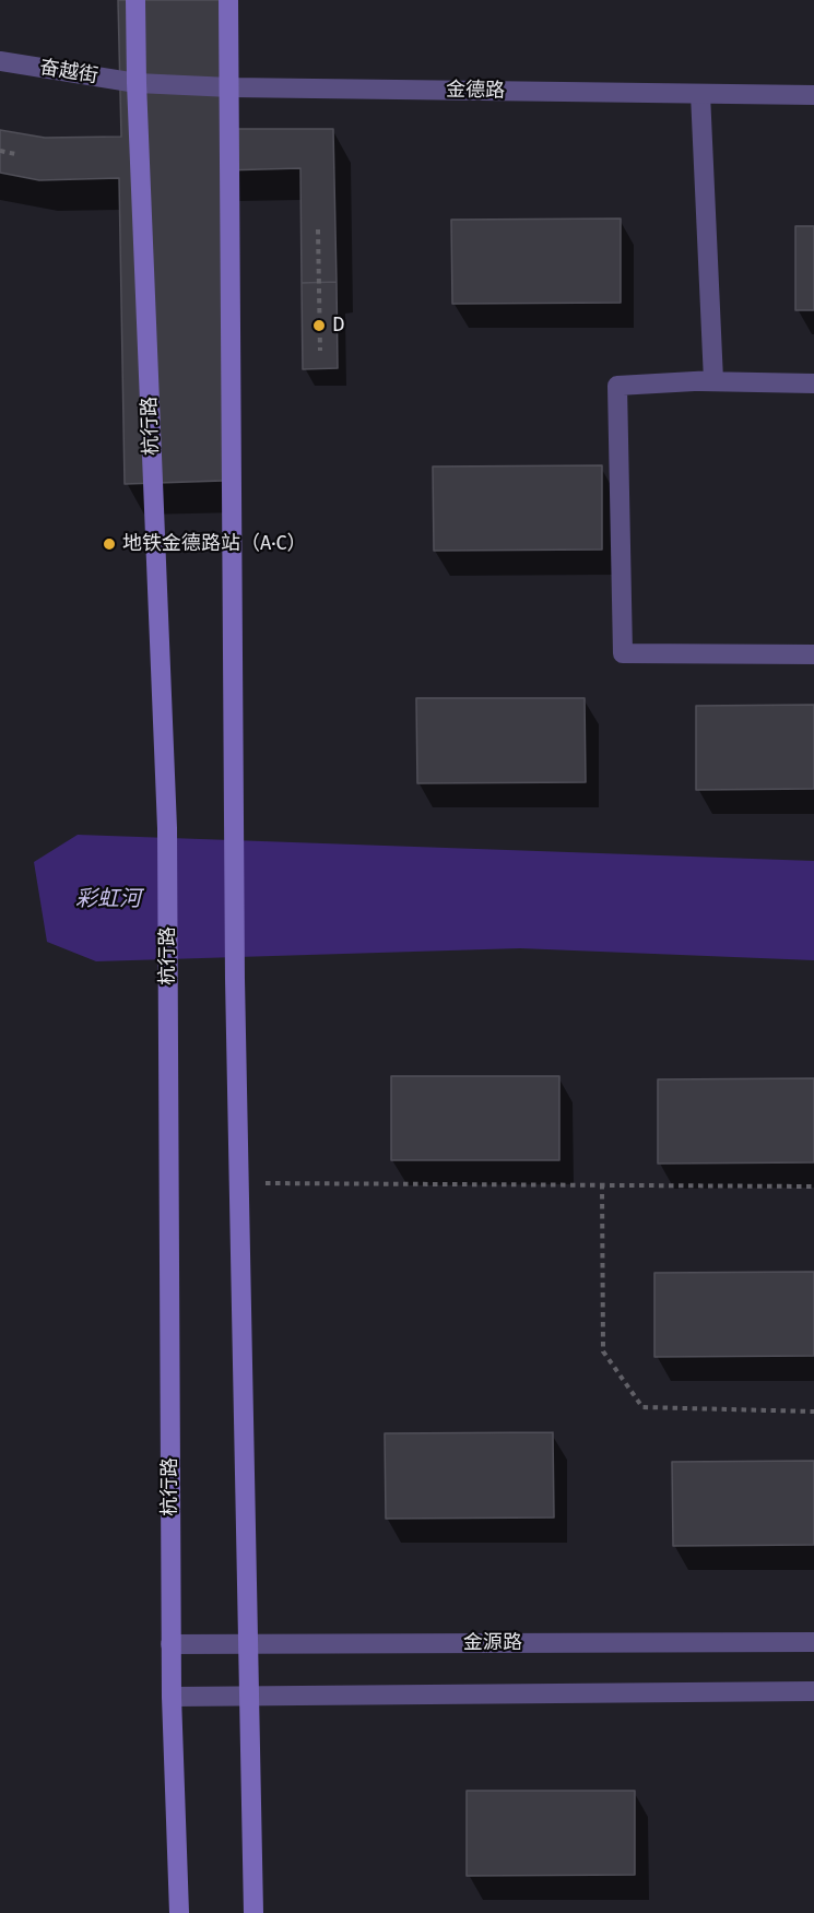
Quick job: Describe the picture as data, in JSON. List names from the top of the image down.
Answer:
{
  "streets": {
    "main road": ["杭行路"],
    "street": ["奋越街", "金德路", "金源路"]
  },
  "crossings": [
    ["奋越街", "金德路"],
    ["奋越街", "杭行路"],
    ["金德路", "杭行路"],
    ["杭行路", "金源路"]
  ],
  "water": ["彩虹河"],
  "places": ["D", "地铁金德路站（A·C）"]
}
